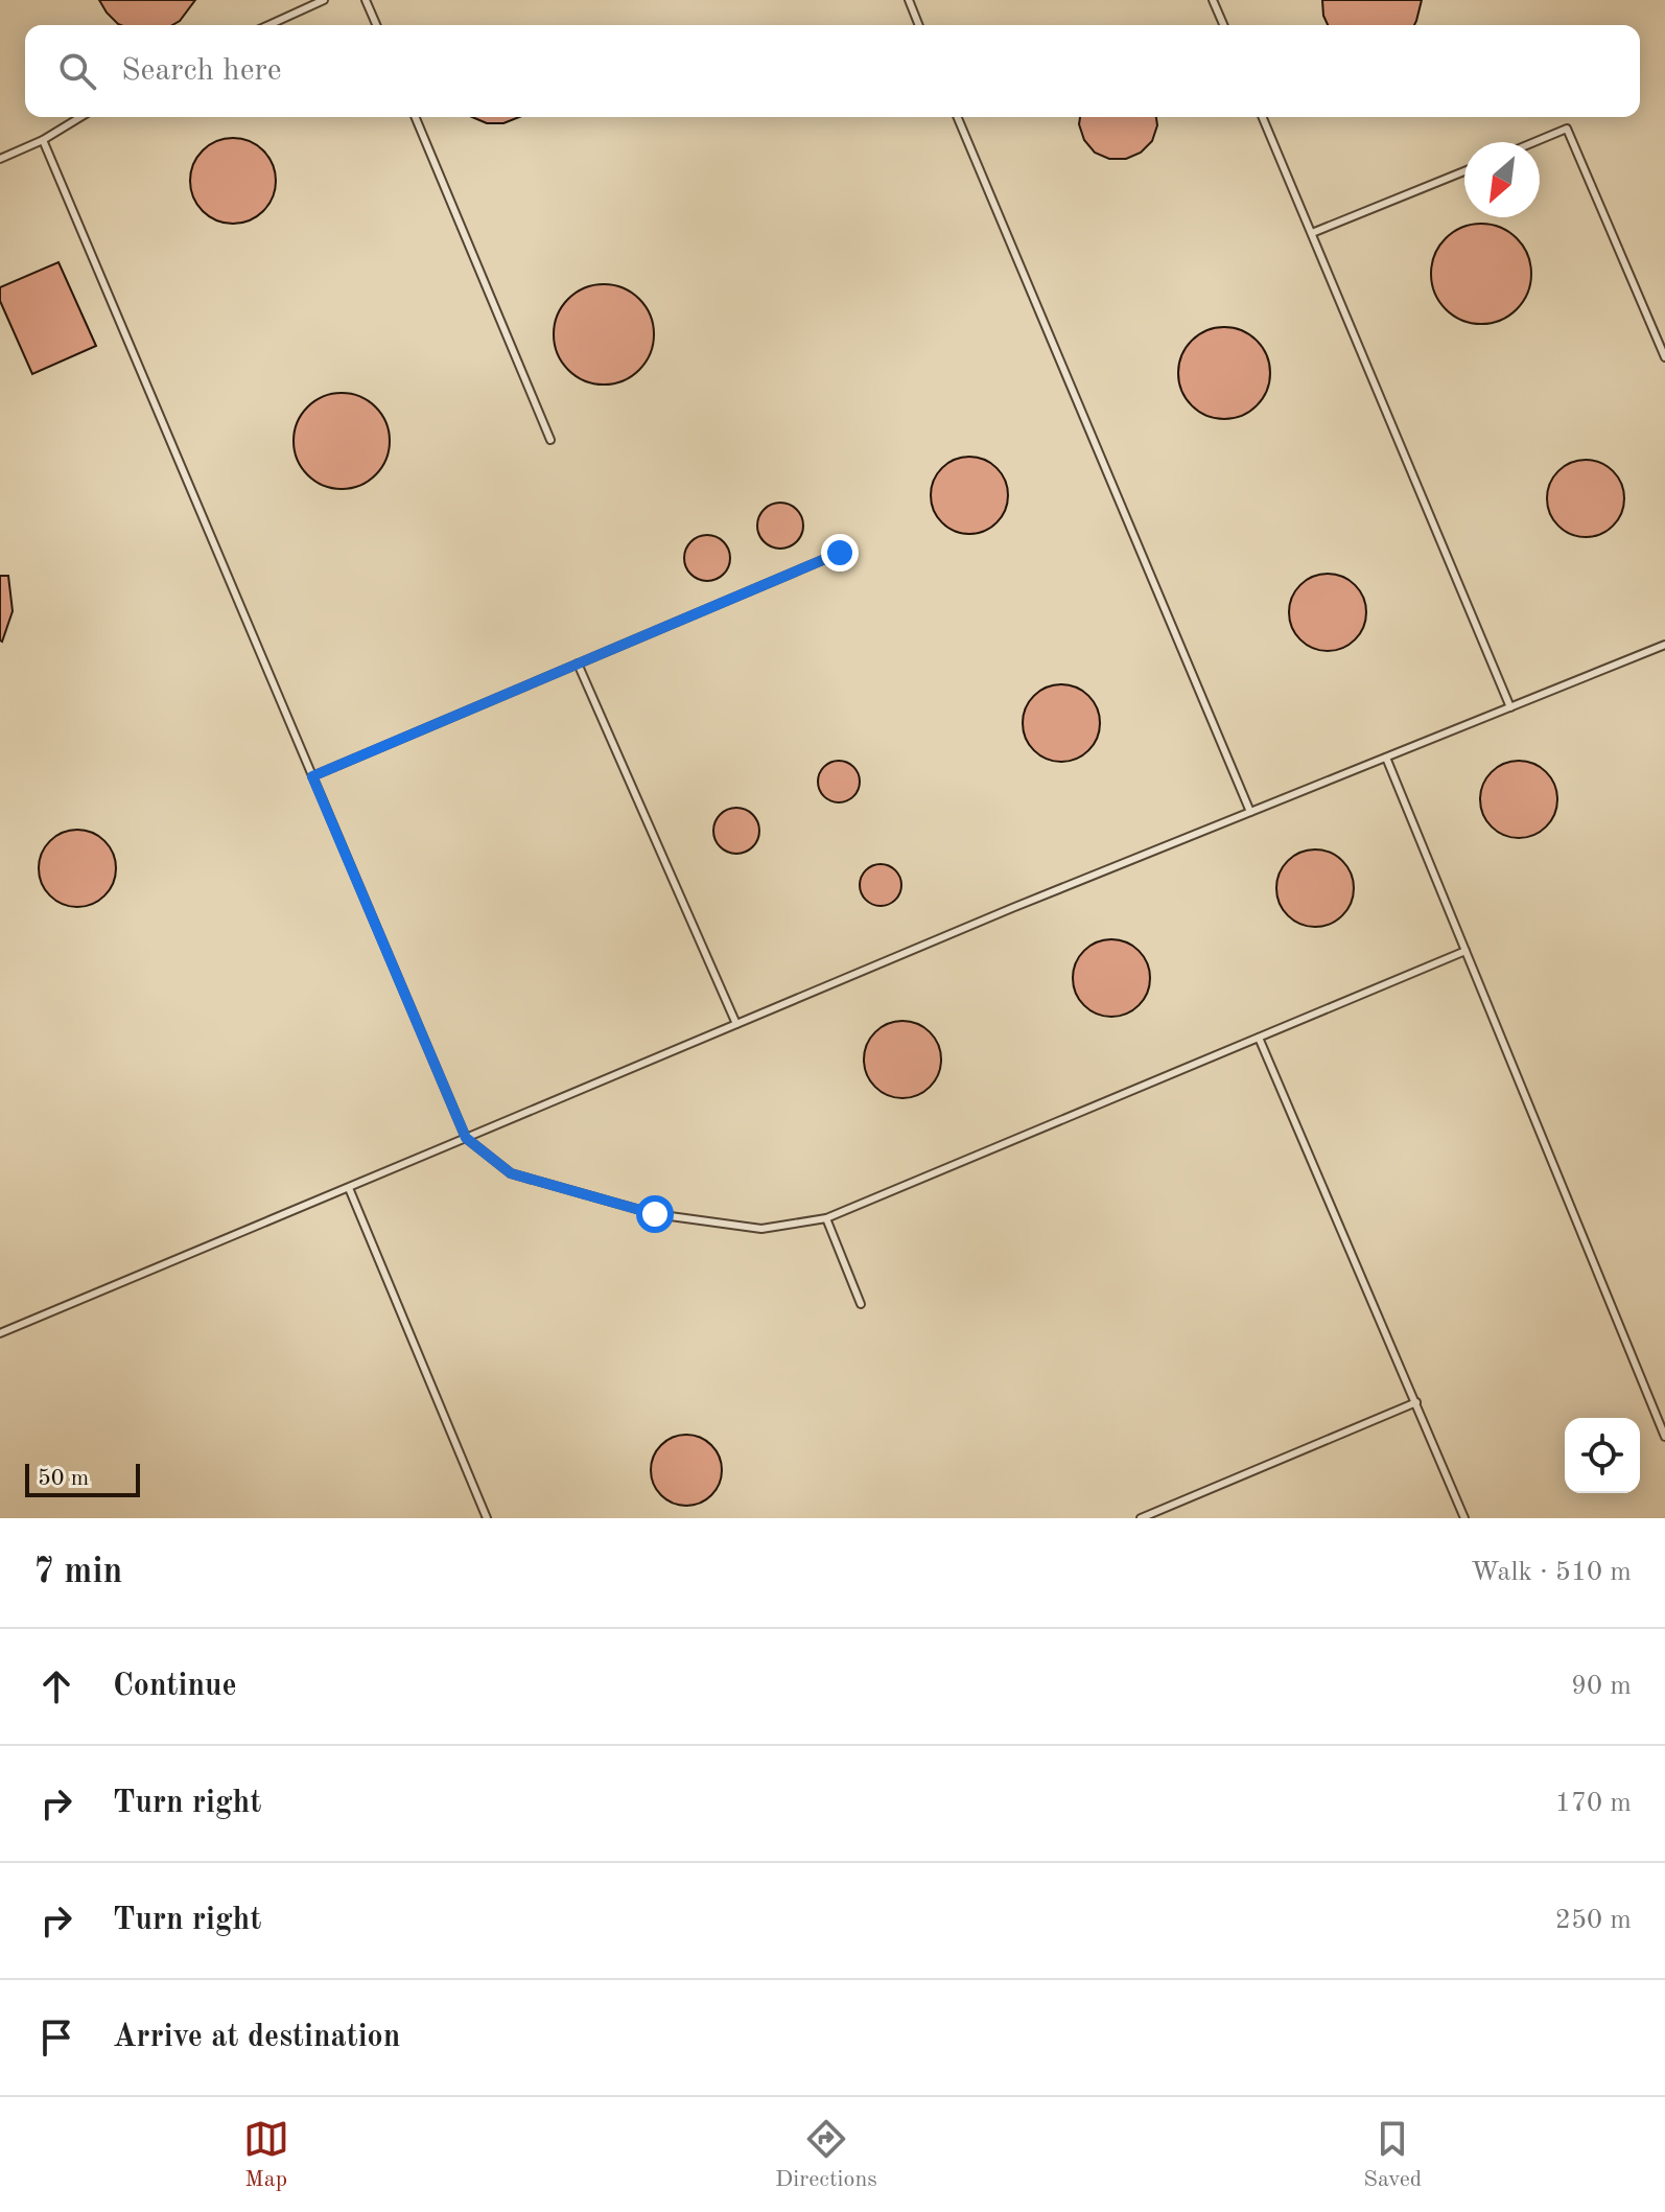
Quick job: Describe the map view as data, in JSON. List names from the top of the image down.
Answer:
{
  "scale_bar": "50 m",
  "north": "bottom left",
  "page": {
    "search": "Search here",
    "scale": "50 m",
    "heading": ["7 min", "Walk · 510 m"],
    "list": [
      ["Continue", "90 m"],
      ["Turn right", "170 m"],
      ["Turn right", "250 m"],
      "Arrive at destination"
    ],
    "nav": ["Map", "Directions", "Saved"]
  }
}
